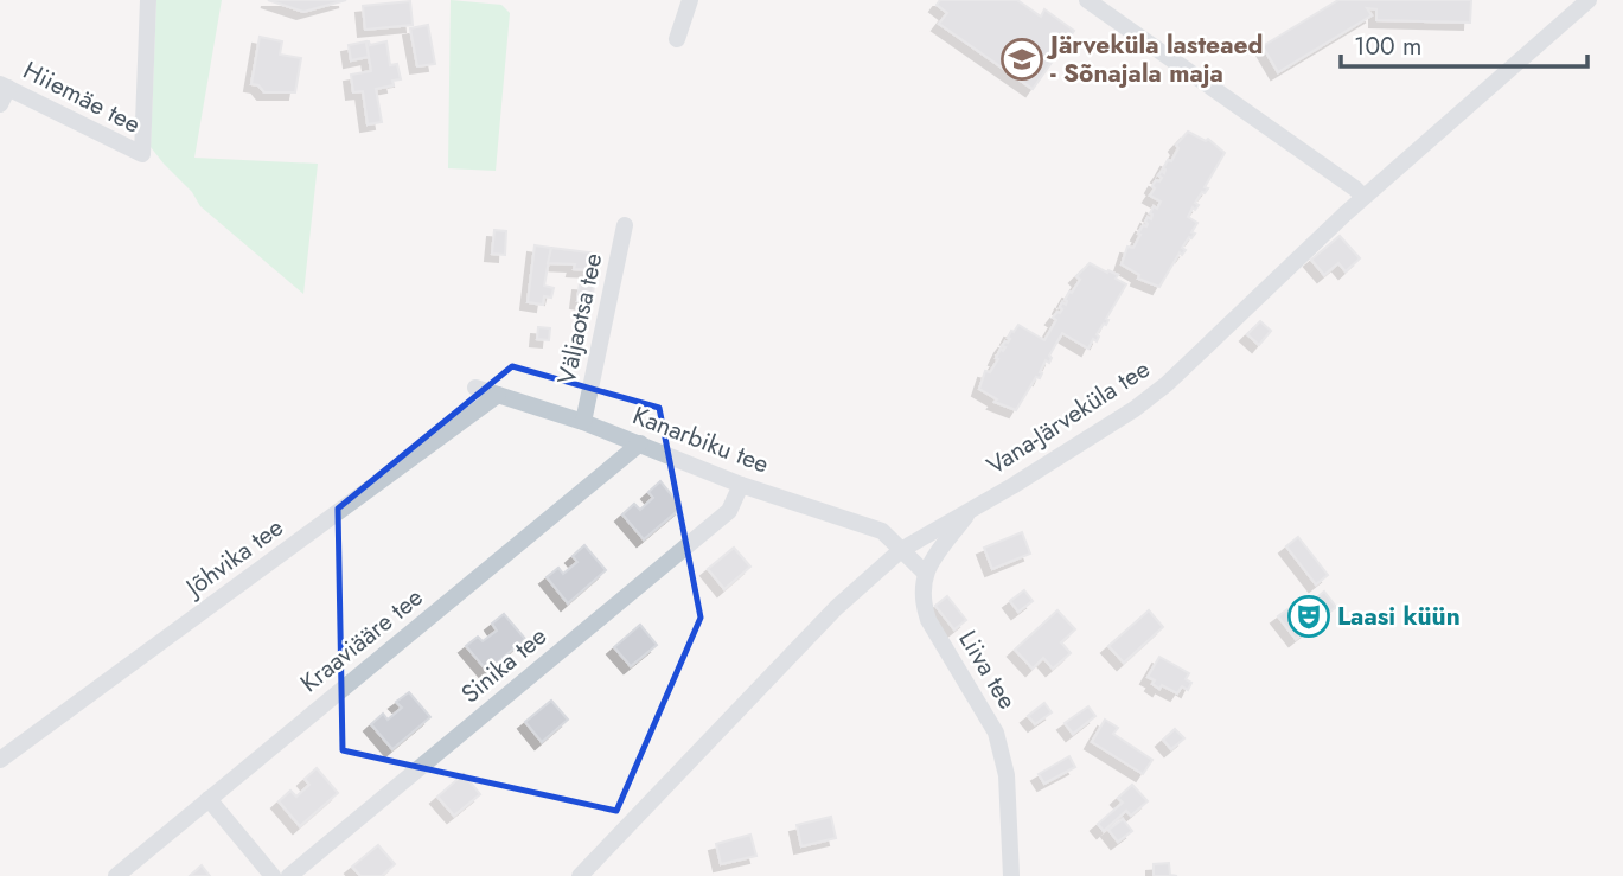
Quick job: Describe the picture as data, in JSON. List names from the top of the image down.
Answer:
{
  "streets": {
    "street": [
      "Hiiemäe tee",
      "Väljaotsa tee",
      "Vana-Järveküla tee",
      "Kanarbiku tee",
      "Jõhvika tee",
      "Kraaviääre tee",
      "Sinika tee",
      "Liiva tee"
    ]
  },
  "crossings": [
    ["Väljaotsa tee", "Kanarbiku tee"],
    ["Vana-Järveküla tee", "Kanarbiku tee"],
    ["Kanarbiku tee", "Jõhvika tee"],
    ["Kanarbiku tee", "Kraaviääre tee"],
    ["Kanarbiku tee", "Sinika tee"],
    ["Kanarbiku tee", "Liiva tee"]
  ],
  "places": {
    "school or university": ["Järveküla lasteaed - Sõnajala maja"],
    "theatre": ["Laasi küün"]
  },
  "scale_bar": "100 m"
}
